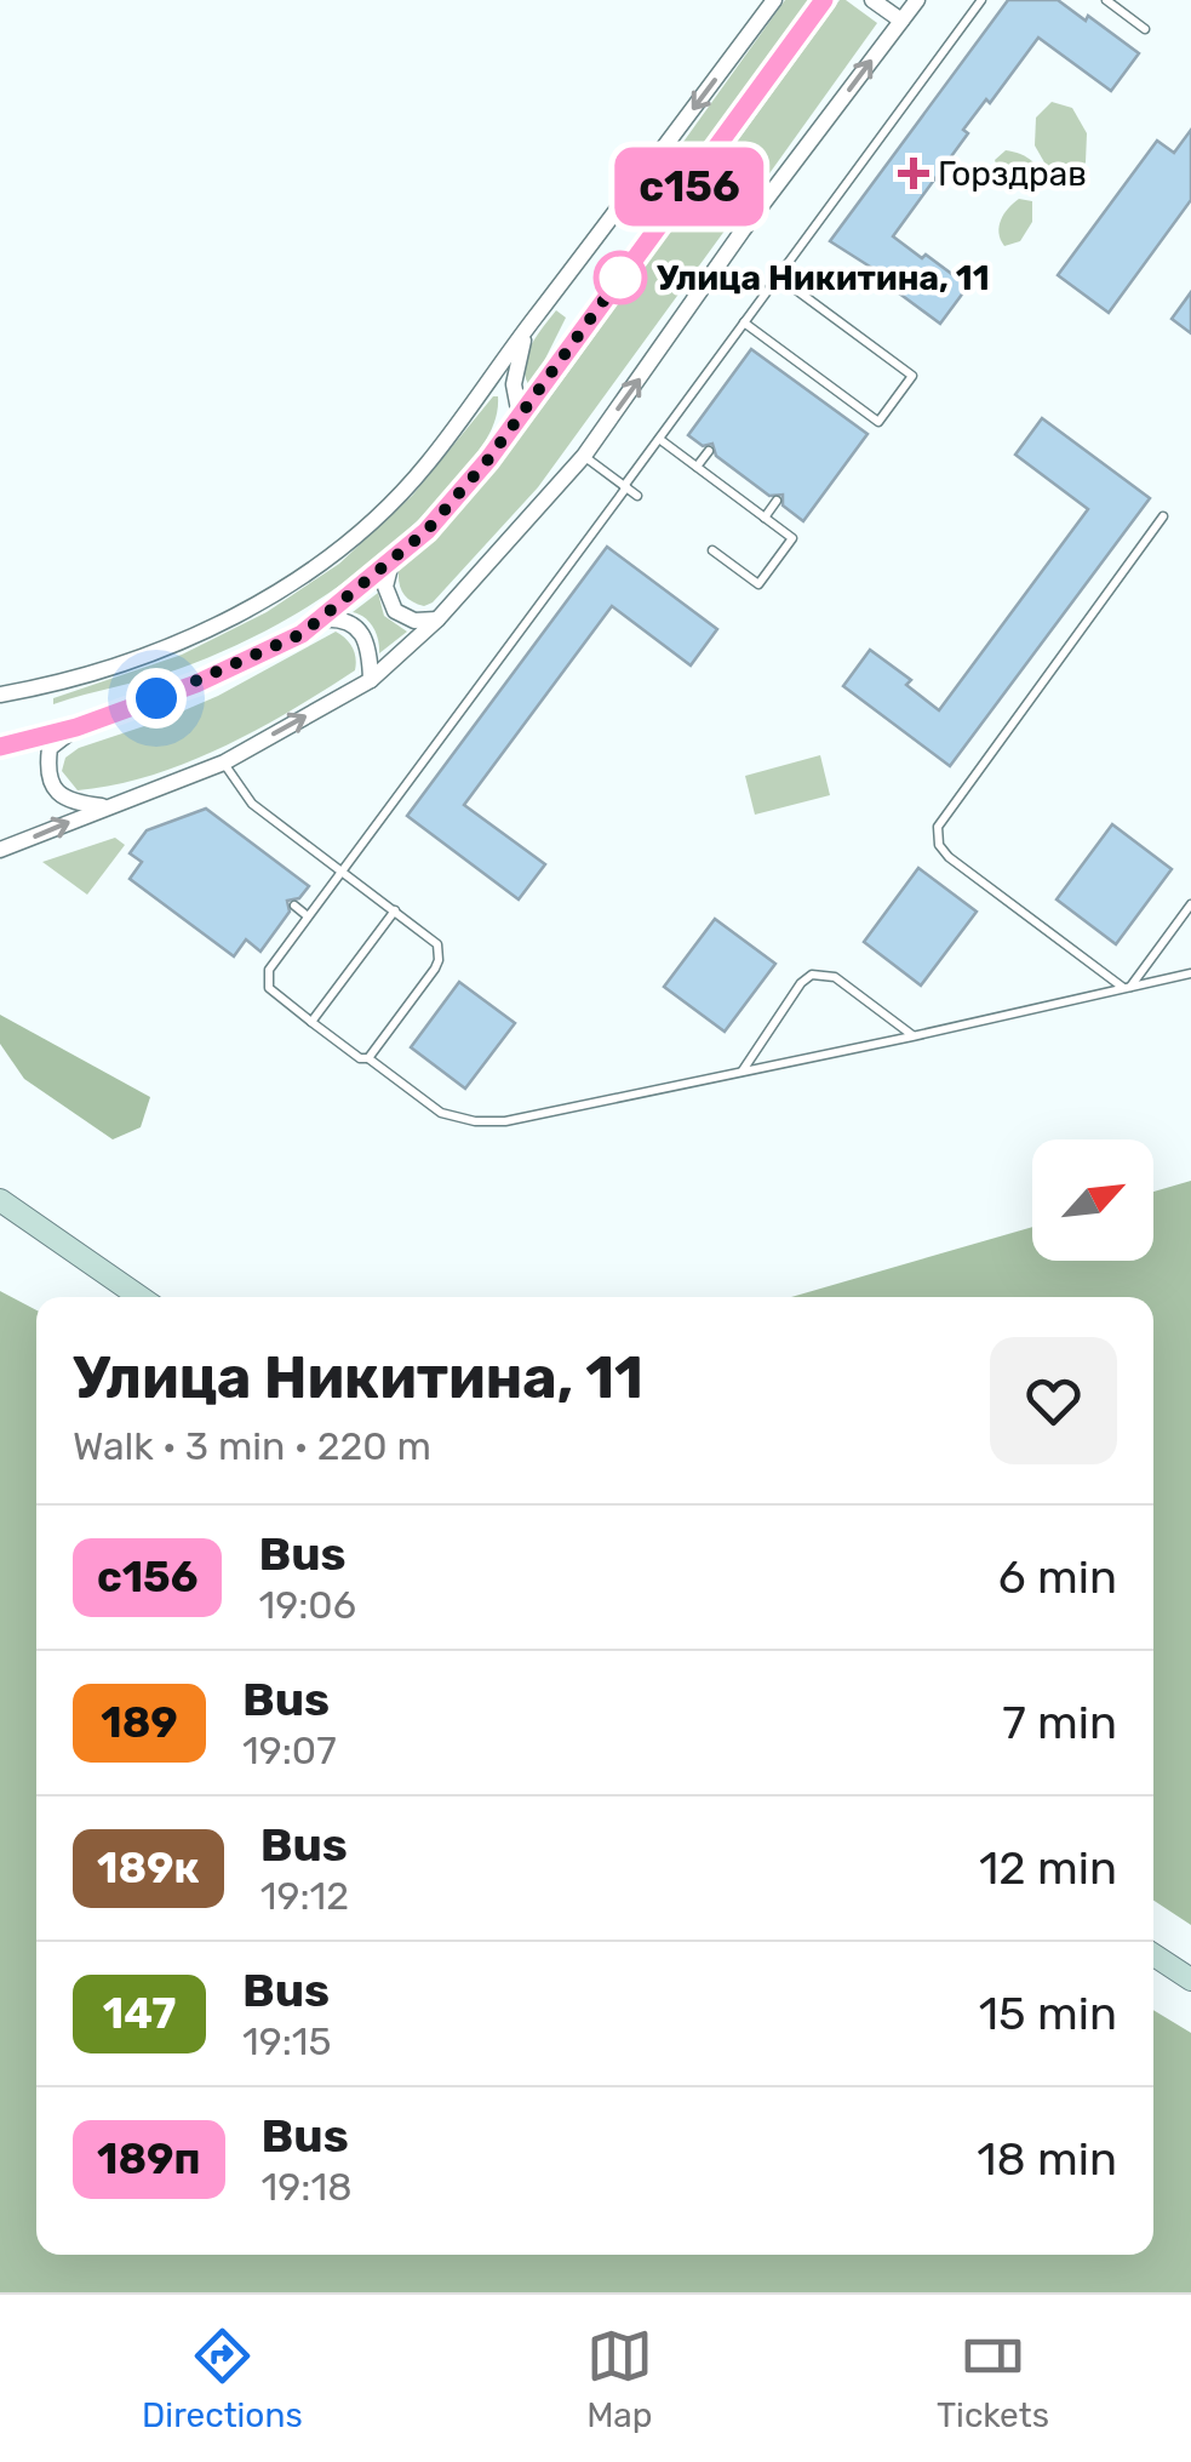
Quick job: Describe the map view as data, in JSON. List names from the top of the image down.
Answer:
{
  "places": {
    "health": ["Горздрав"],
    "other": ["Улица Никитина, 11"]
  },
  "lines": ["bus line с156"],
  "north": "top right",
  "page": {
    "on_map": "с156",
    "heading": ["Улица Никитина, 11", "Walk · 3 min · 220 m"],
    "list": [
      {
        "mark": "с156",
        "name": "Bus",
        "note": "19:06",
        "value": "6 min"
      },
      {
        "mark": "189",
        "name": "Bus",
        "note": "19:07",
        "value": "7 min"
      },
      {
        "mark": "189к",
        "name": "Bus",
        "note": "19:12",
        "value": "12 min"
      },
      {
        "mark": "147",
        "name": "Bus",
        "note": "19:15",
        "value": "15 min"
      },
      {
        "mark": "189п",
        "name": "Bus",
        "note": "19:18",
        "value": "18 min"
      }
    ],
    "tabs": ["Directions", "Map", "Tickets"]
  }
}
